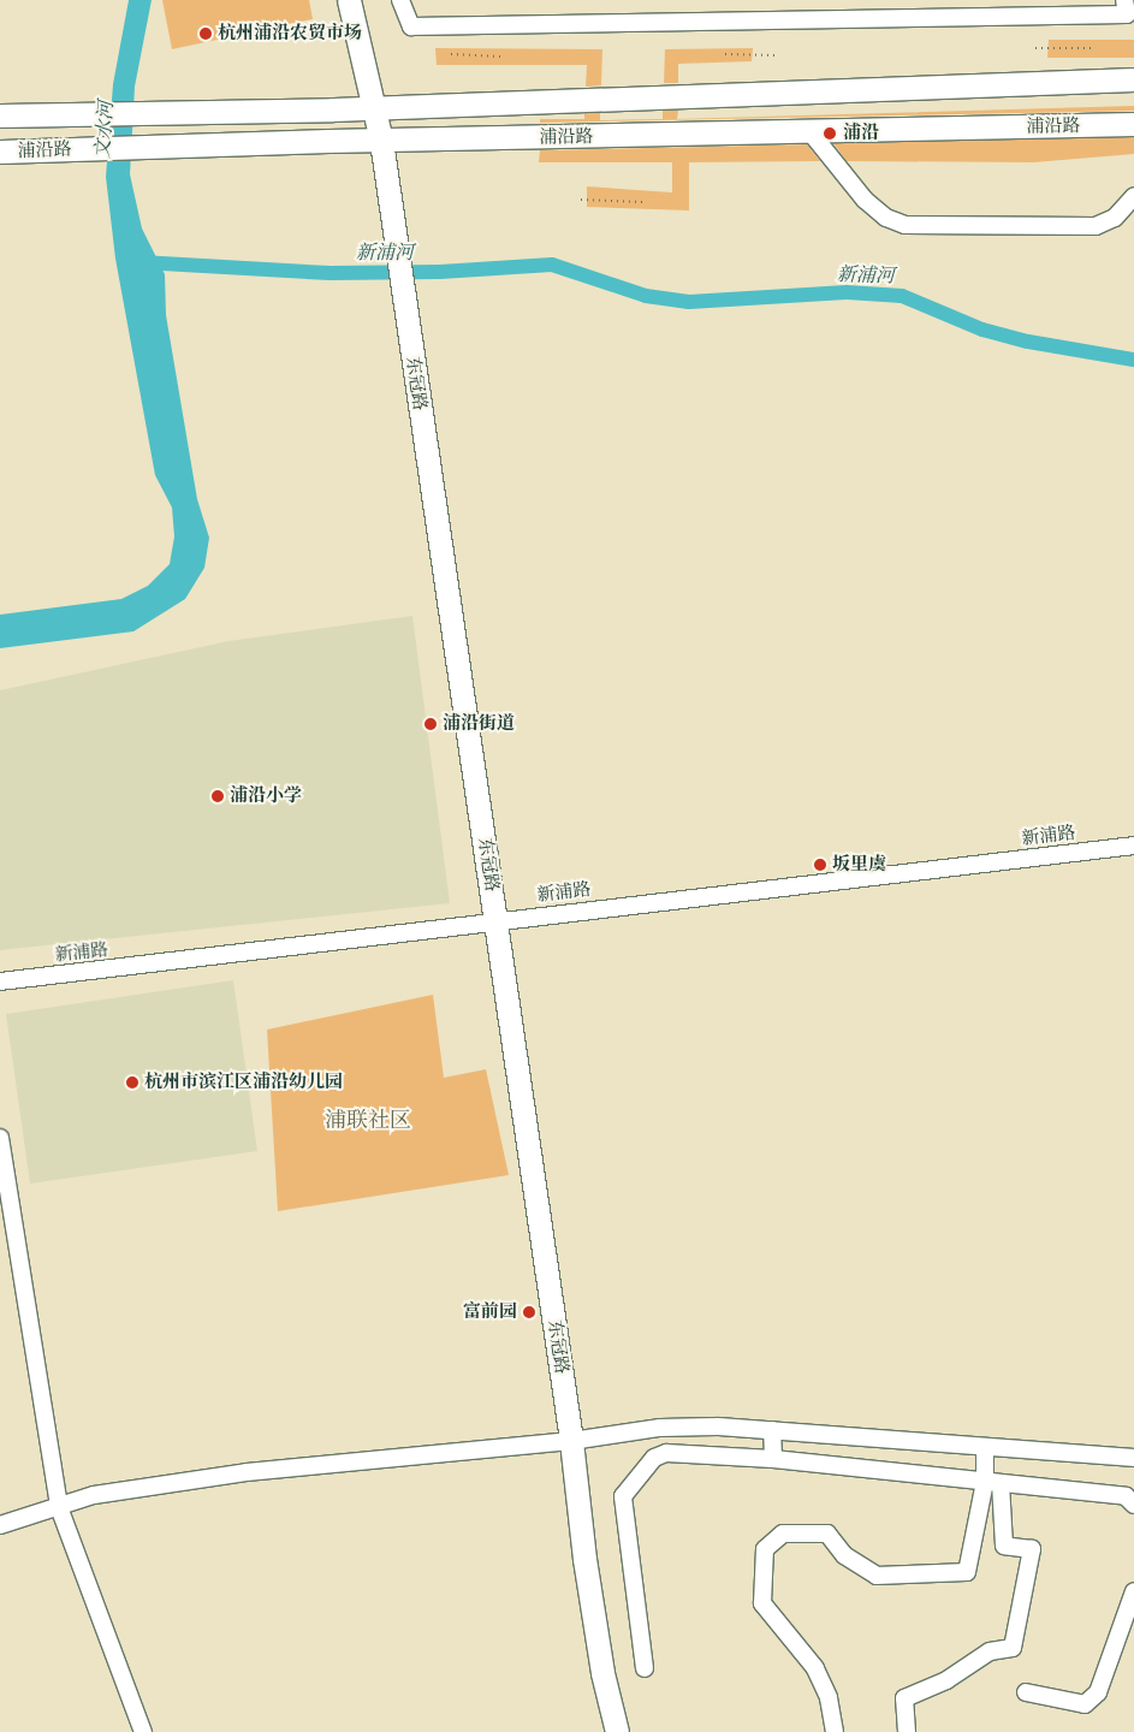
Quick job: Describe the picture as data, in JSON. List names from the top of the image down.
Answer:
{
  "streets": {
    "main road": ["浦沿路", "东冠路"],
    "street": ["新浦路"]
  },
  "crossings": [
    ["浦沿路", "东冠路"],
    ["东冠路", "新浦路"]
  ],
  "districts": ["浦联社区"],
  "water": ["文水河", "新浦河"],
  "places": [
    "杭州浦沿农贸市场",
    "浦沿",
    "浦沿街道",
    "浦沿小学",
    "坂里虞",
    "杭州市滨江区浦沿幼儿园",
    "富前园"
  ]
}
